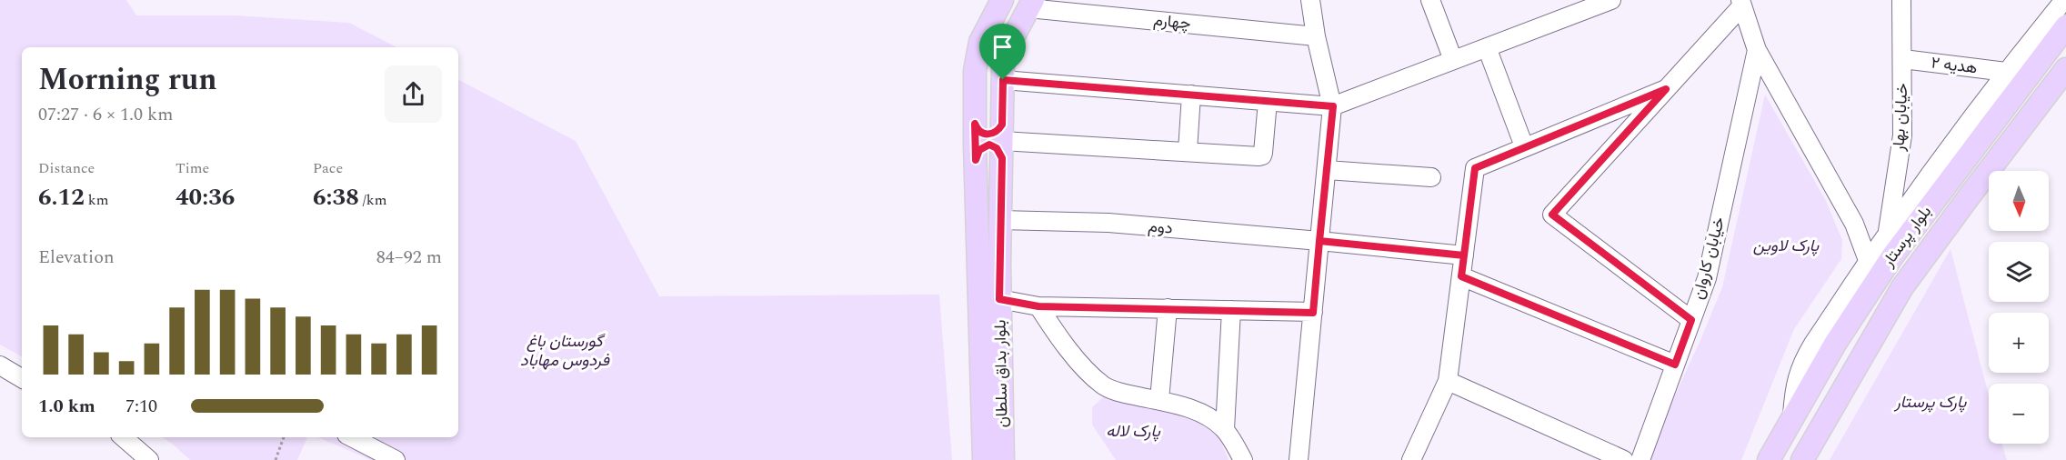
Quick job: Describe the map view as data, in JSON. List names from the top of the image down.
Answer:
{
  "streets": {
    "main road": ["بلوار پرستار", "بلوار بداق سلطان"],
    "street": [
      "چهارم",
      "هدیه ۲",
      "خیابان بهار",
      "دوم",
      "خیابان کاروان"
    ]
  },
  "crossings": [
    ["چهارم", "بلوار بداق سلطان"],
    ["هدیه ۲", "خیابان بهار"],
    ["دوم", "بلوار بداق سلطان"]
  ],
  "parks": [
    "پارک لاوین",
    "گورستان باغ فردوس مهاباد",
    "پارک پرستار",
    "پارک لاله"
  ],
  "north": "bottom",
  "page": {
    "heading": ["Morning run", "07:27 · 6 × 1.0 km"],
    "stats": [
      ["Distance", "6.12 km"],
      ["Time", "40:36"],
      ["Pace", "6:38 /km"]
    ],
    "map_buttons": ["+", "−"],
    "chart": ["Elevation", "84–92 m"],
    "list": [
      {
        "name": "1.0 km",
        "note": "7:10"
      }
    ]
  }
}
